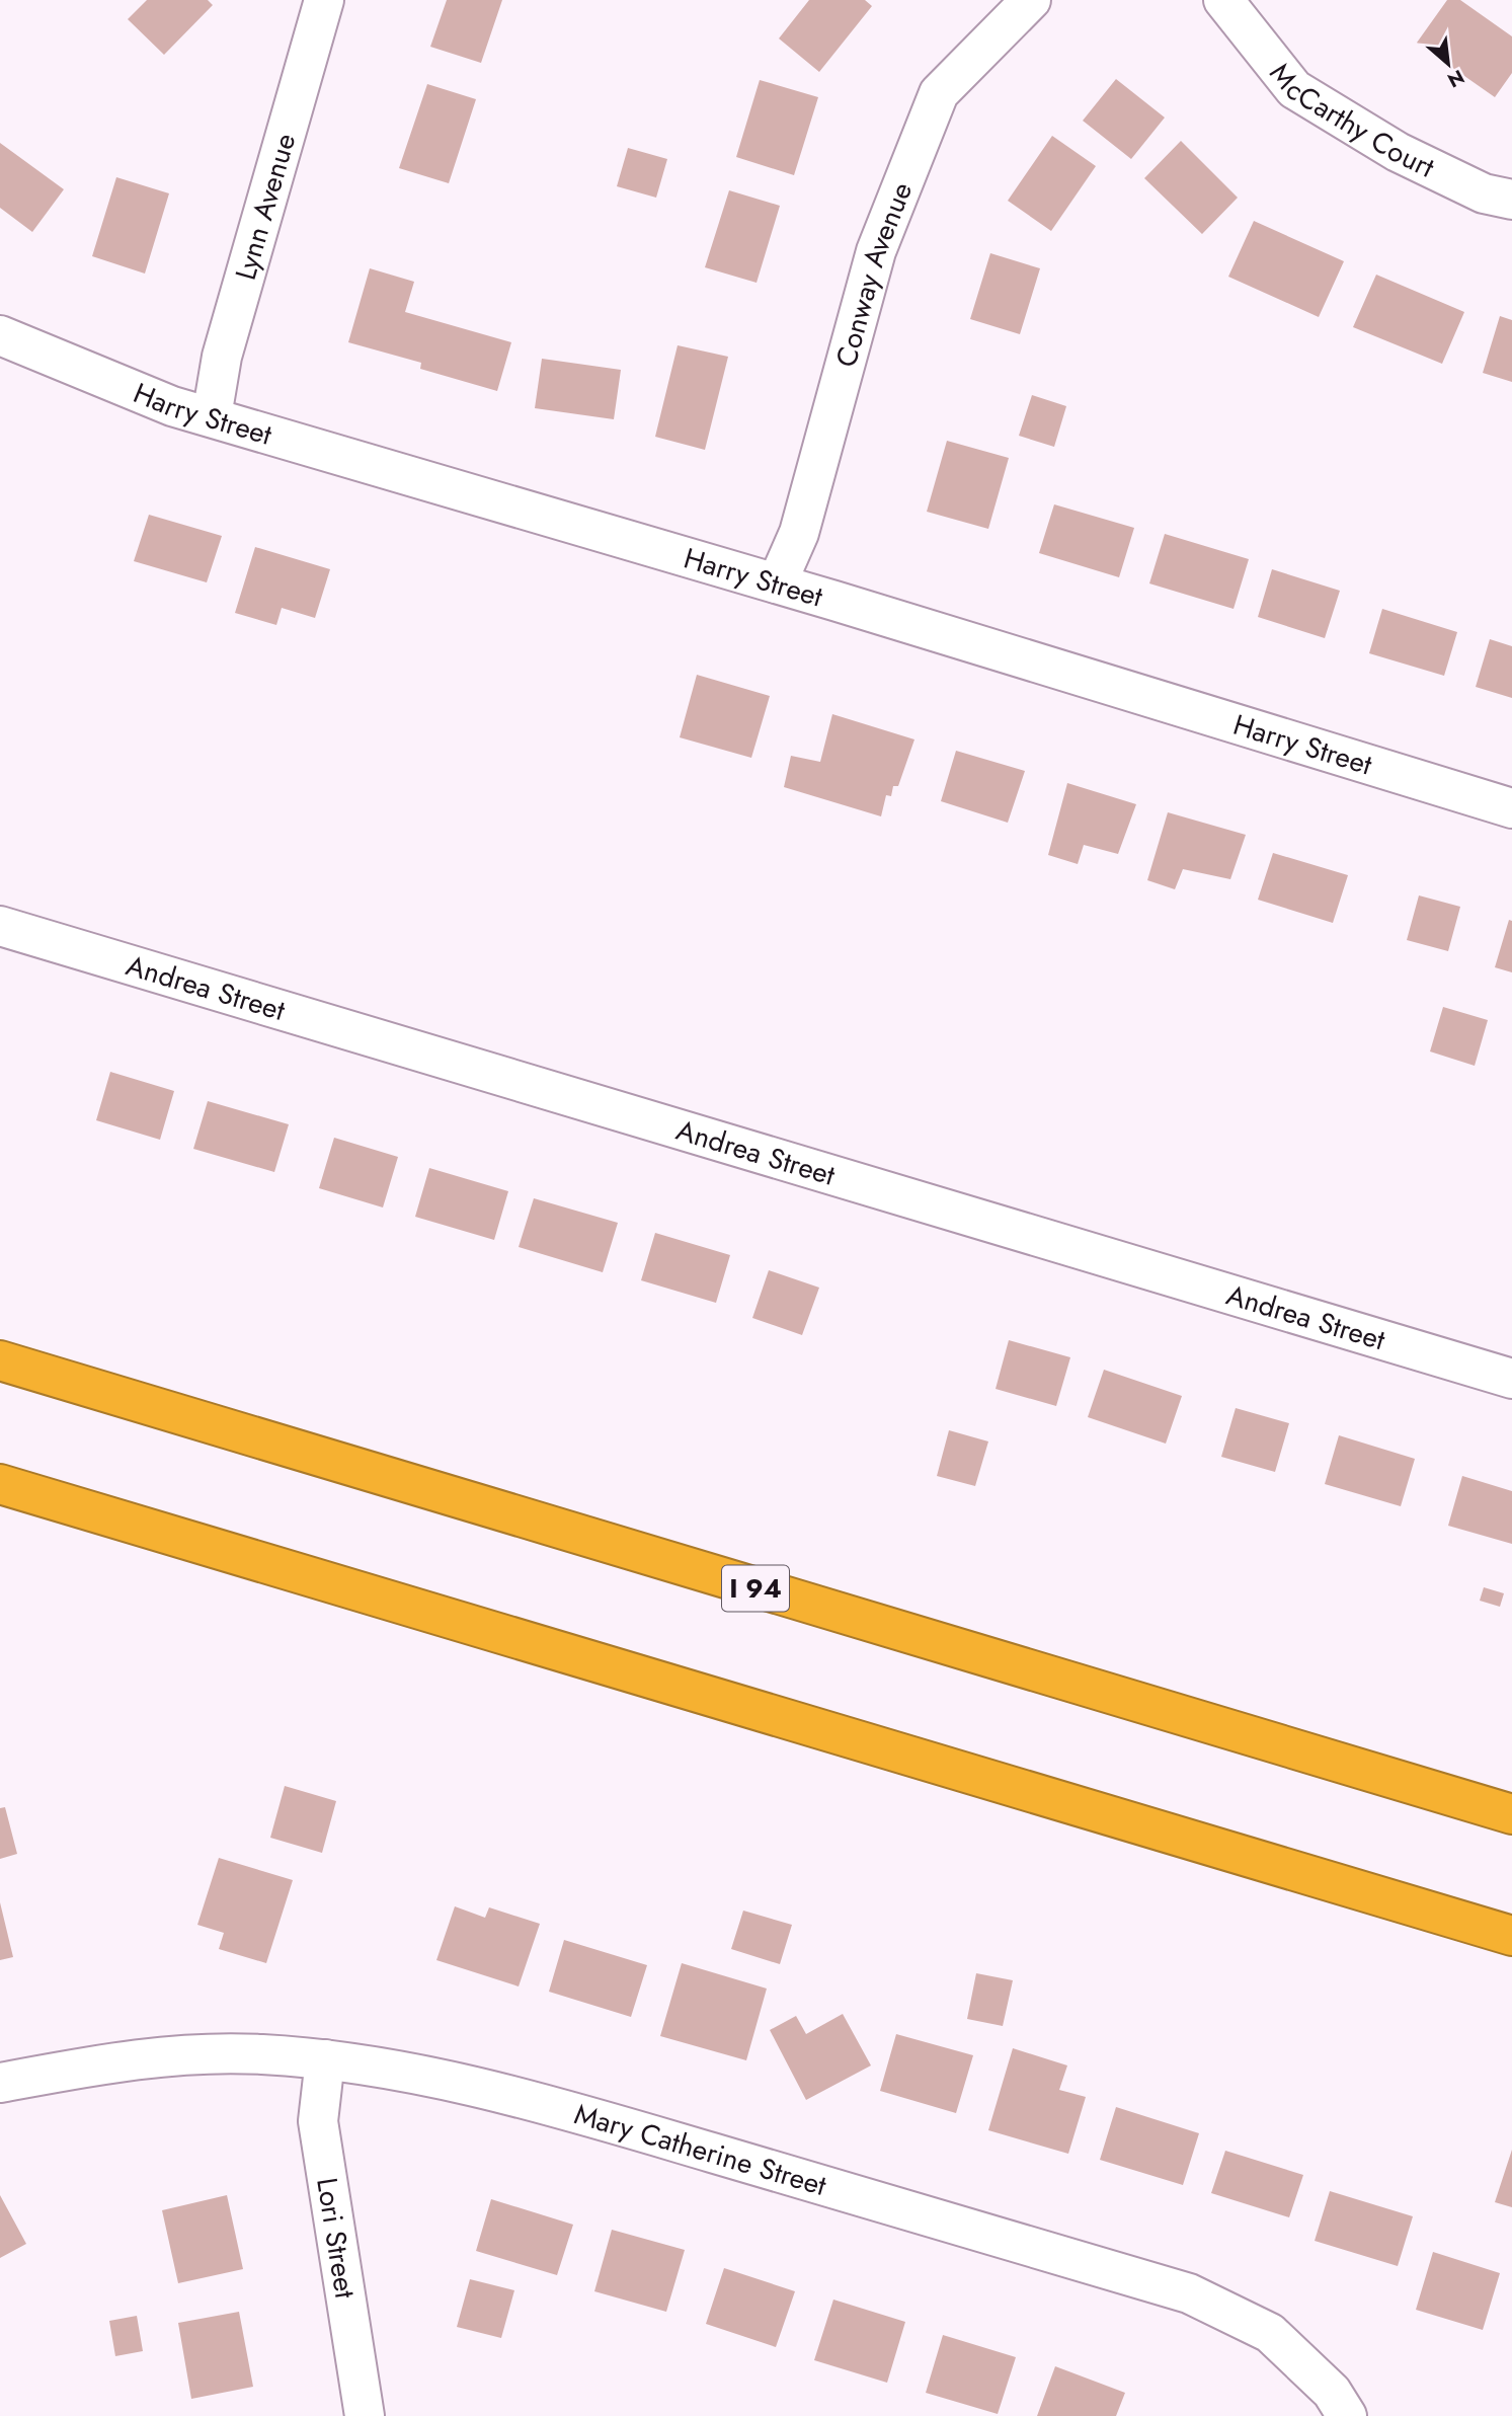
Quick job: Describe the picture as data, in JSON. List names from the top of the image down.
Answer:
{
  "streets": {
    "highway": ["I 94"],
    "street": [
      "McCarthy Court",
      "Lynn Avenue",
      "Conway Avenue",
      "Harry Street",
      "Andrea Street",
      "Mary Catherine Street",
      "Lori Street"
    ]
  },
  "crossings": [
    ["Lynn Avenue", "Harry Street"],
    ["Conway Avenue", "Harry Street"],
    ["Mary Catherine Street", "Lori Street"]
  ],
  "north": "bottom right"
}
